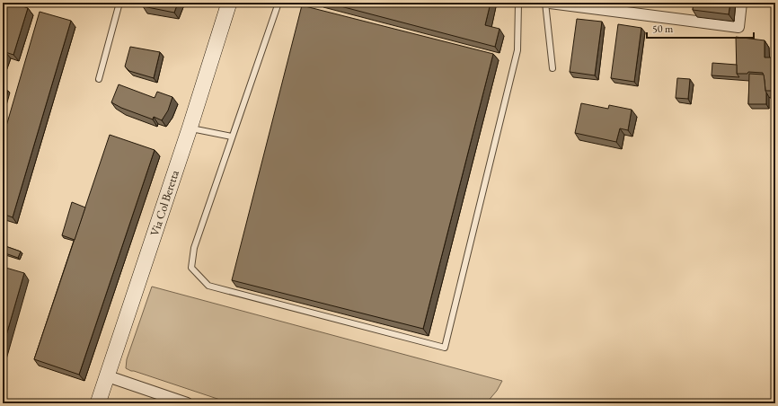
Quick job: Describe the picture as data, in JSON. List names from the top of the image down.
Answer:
{
  "streets": {
    "street": ["Via Col Beretta"]
  },
  "scale_bar": "50 m"
}
